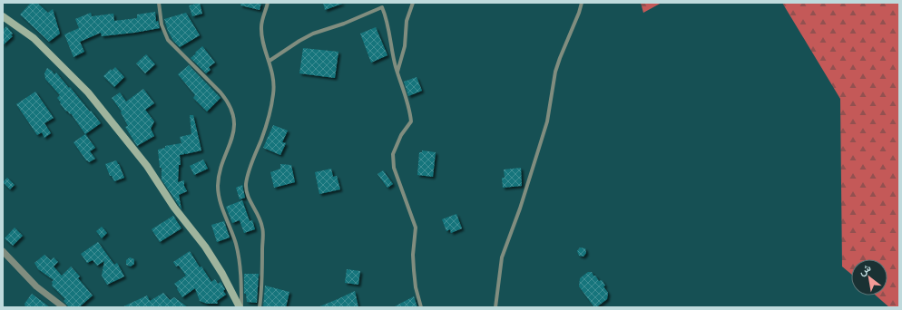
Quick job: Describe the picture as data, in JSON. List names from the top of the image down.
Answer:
{
  "north": "top left"
}
